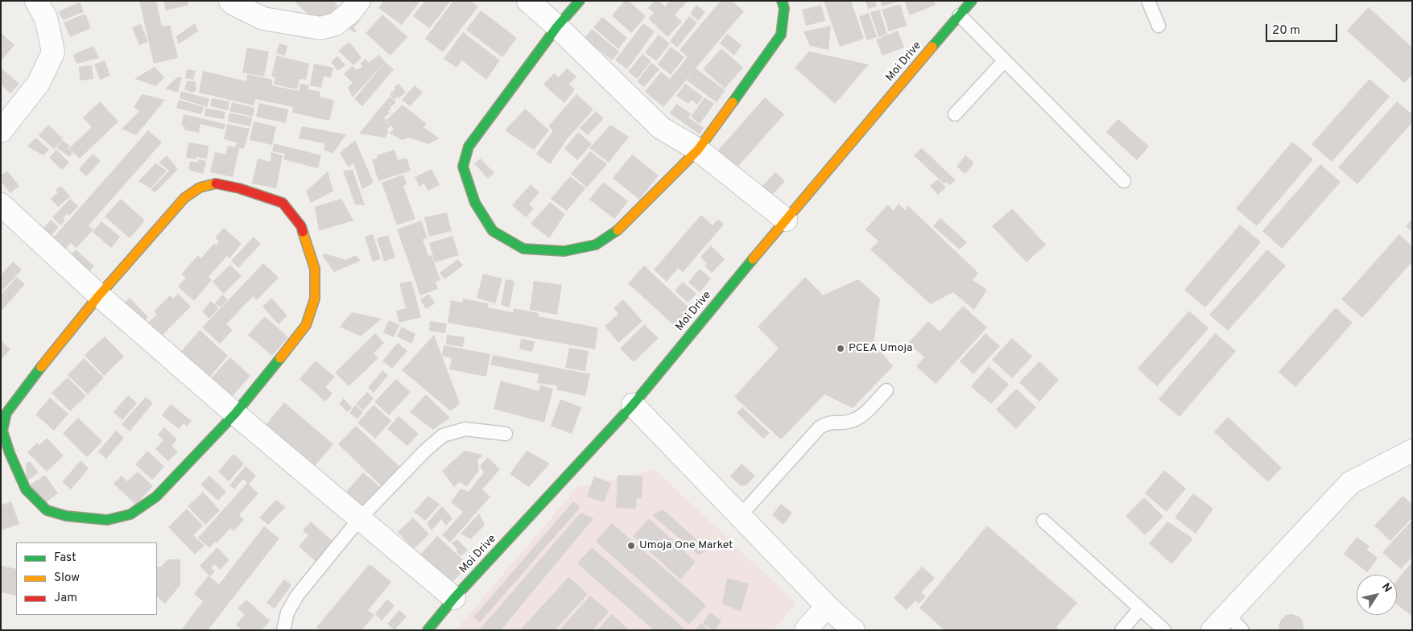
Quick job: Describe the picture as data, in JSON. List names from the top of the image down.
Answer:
{
  "streets": {
    "street": ["Moi Drive"]
  },
  "places": ["PCEA Umoja", "Umoja One Market"],
  "legend": ["Fast", "Slow", "Jam"],
  "scale_bar": "20 m",
  "north": "top right"
}
